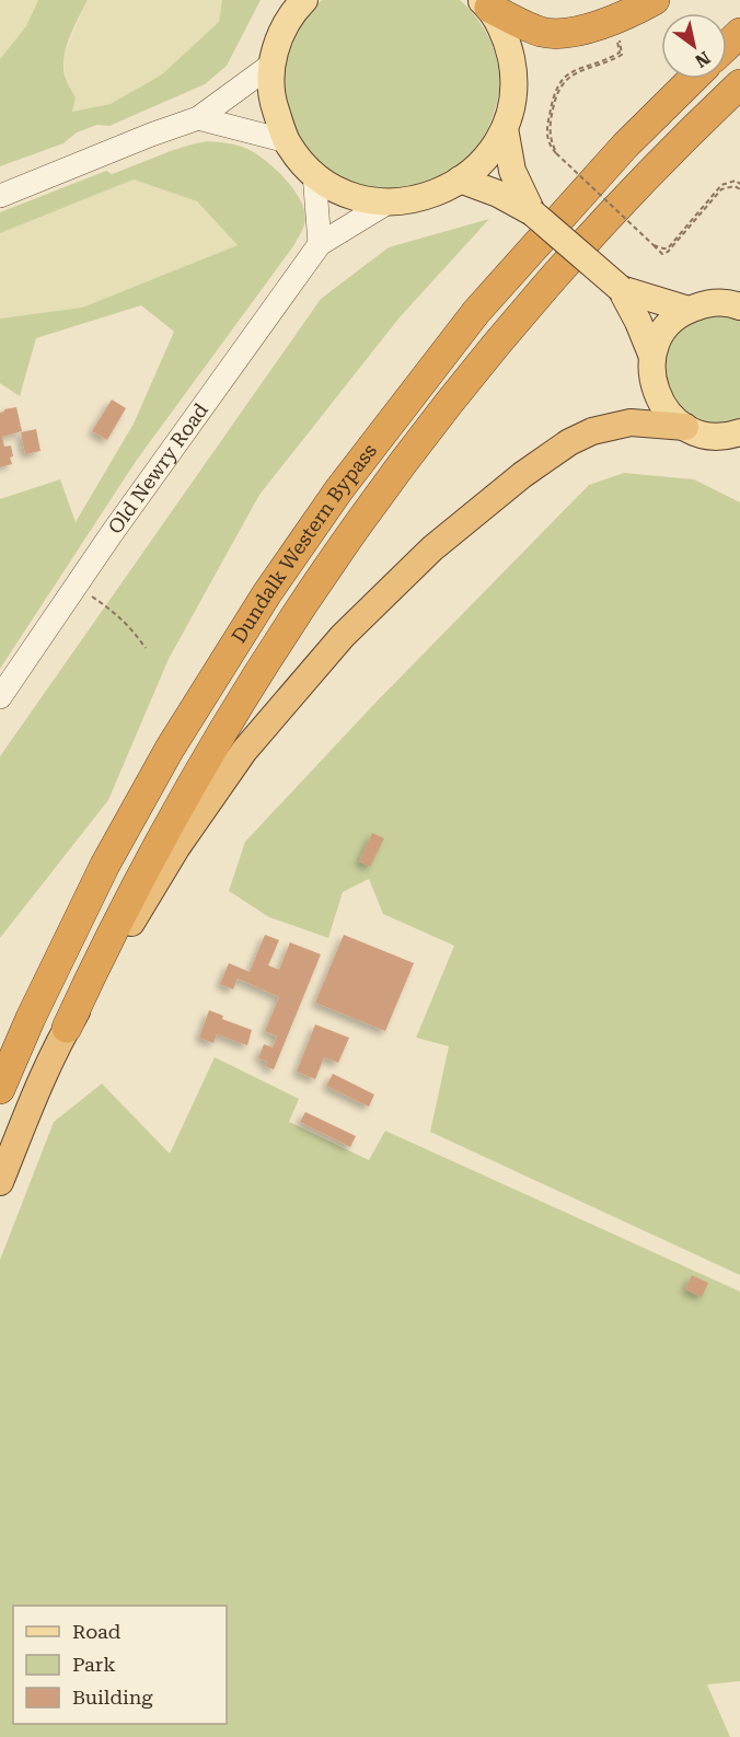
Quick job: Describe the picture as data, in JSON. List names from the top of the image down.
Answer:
{
  "streets": {
    "highway": ["Dundalk Western Bypass"],
    "main road": ["Old Newry Road"]
  },
  "legend": ["Road", "Park", "Building"],
  "north": "bottom right"
}
